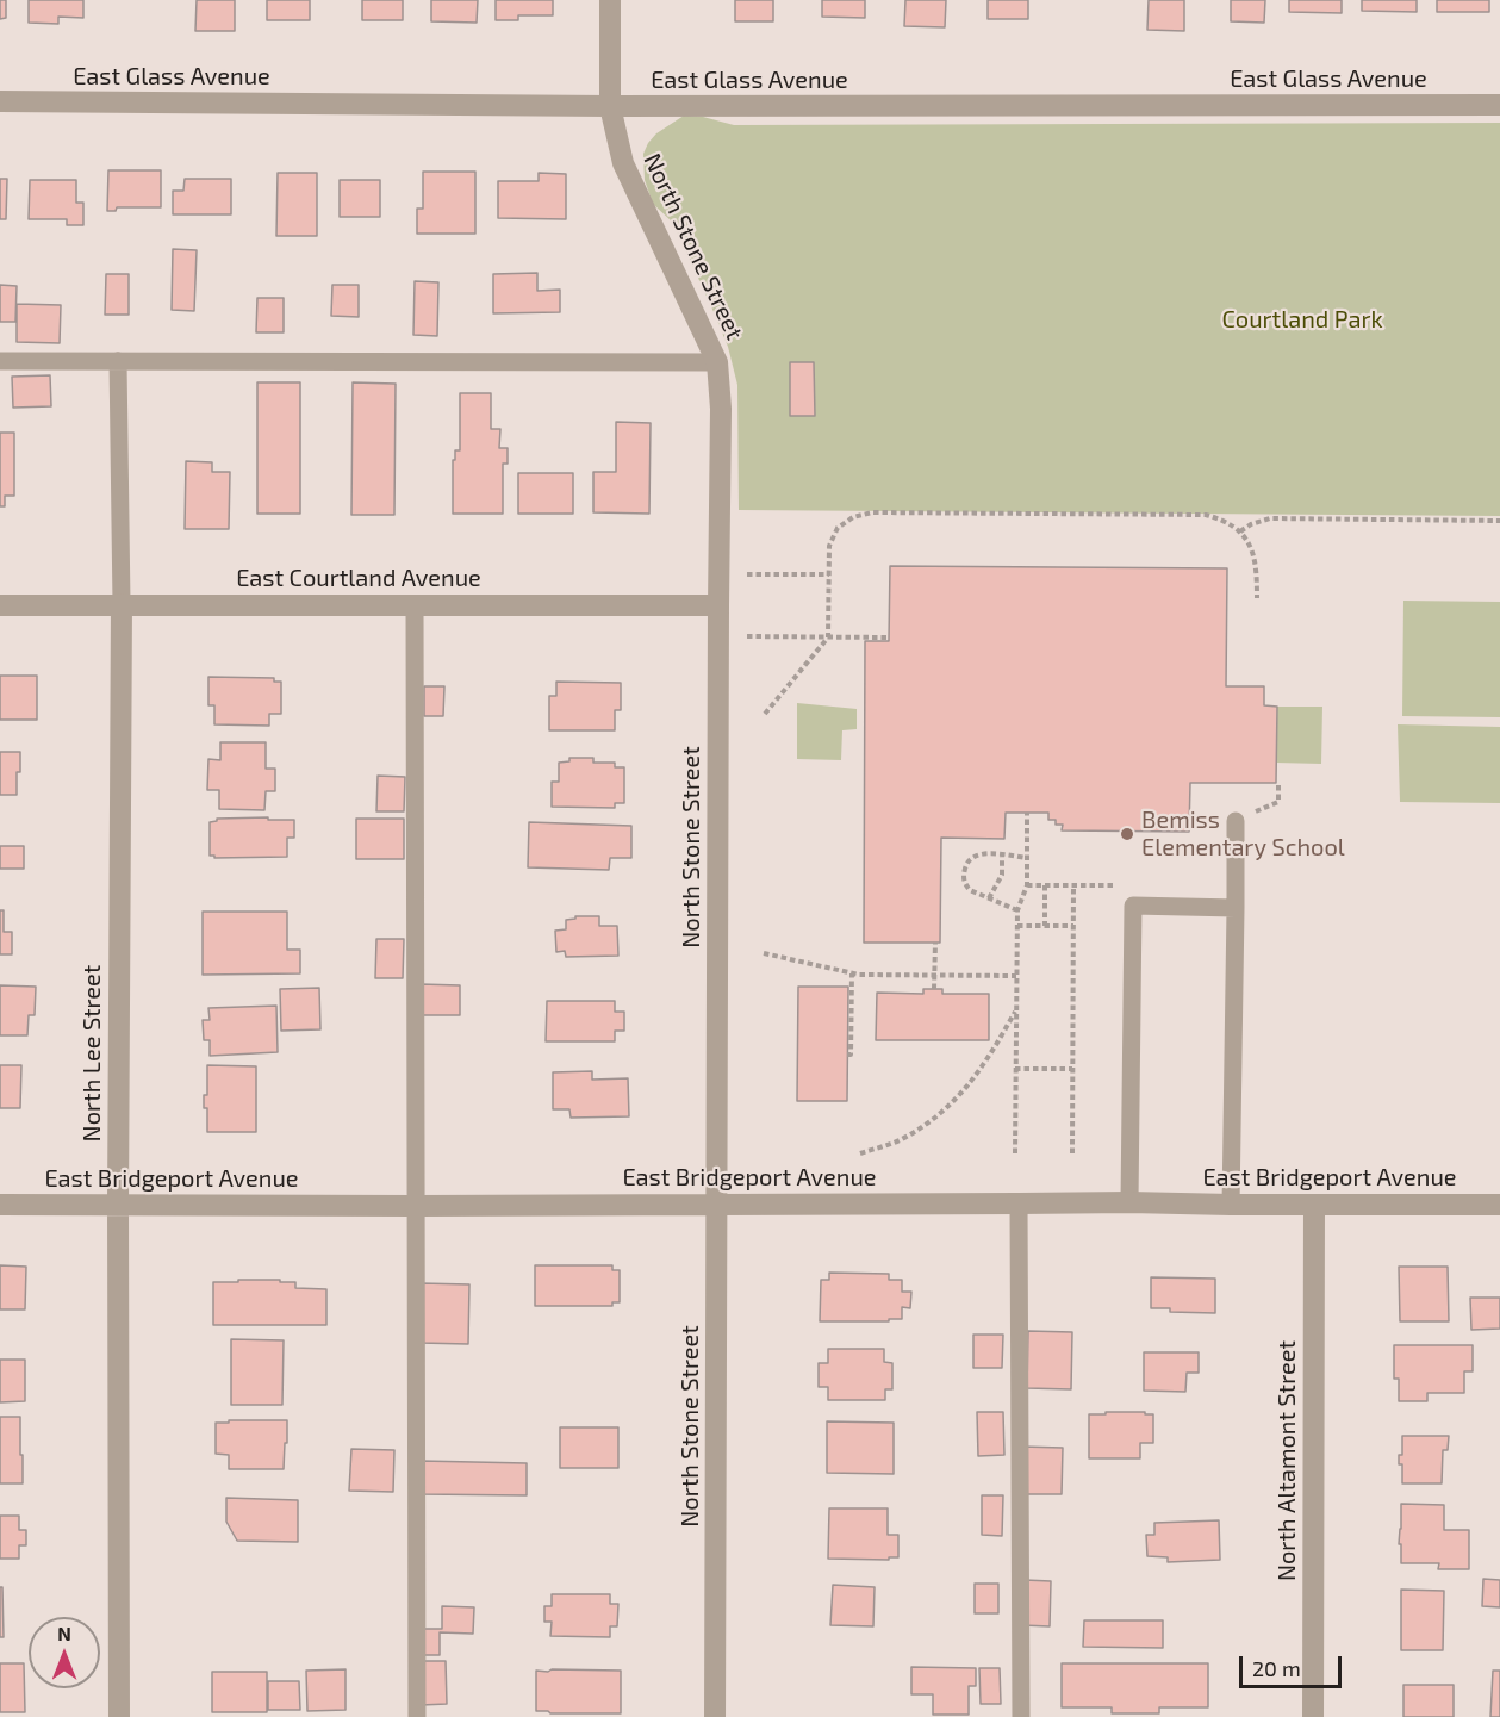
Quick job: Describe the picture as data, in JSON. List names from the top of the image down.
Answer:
{
  "streets": {
    "street": [
      "East Glass Avenue",
      "North Stone Street",
      "East Courtland Avenue",
      "North Lee Street",
      "East Bridgeport Avenue",
      "North Altamont Street"
    ]
  },
  "crossings": [
    ["East Glass Avenue", "North Stone Street"],
    ["North Stone Street", "East Courtland Avenue"],
    ["North Stone Street", "East Bridgeport Avenue"],
    ["East Courtland Avenue", "North Lee Street"],
    ["North Lee Street", "East Bridgeport Avenue"],
    ["East Bridgeport Avenue", "North Altamont Street"]
  ],
  "parks": ["Courtland Park"],
  "places": ["Bemiss Elementary School"],
  "scale_bar": "20 m",
  "north": "top"
}
